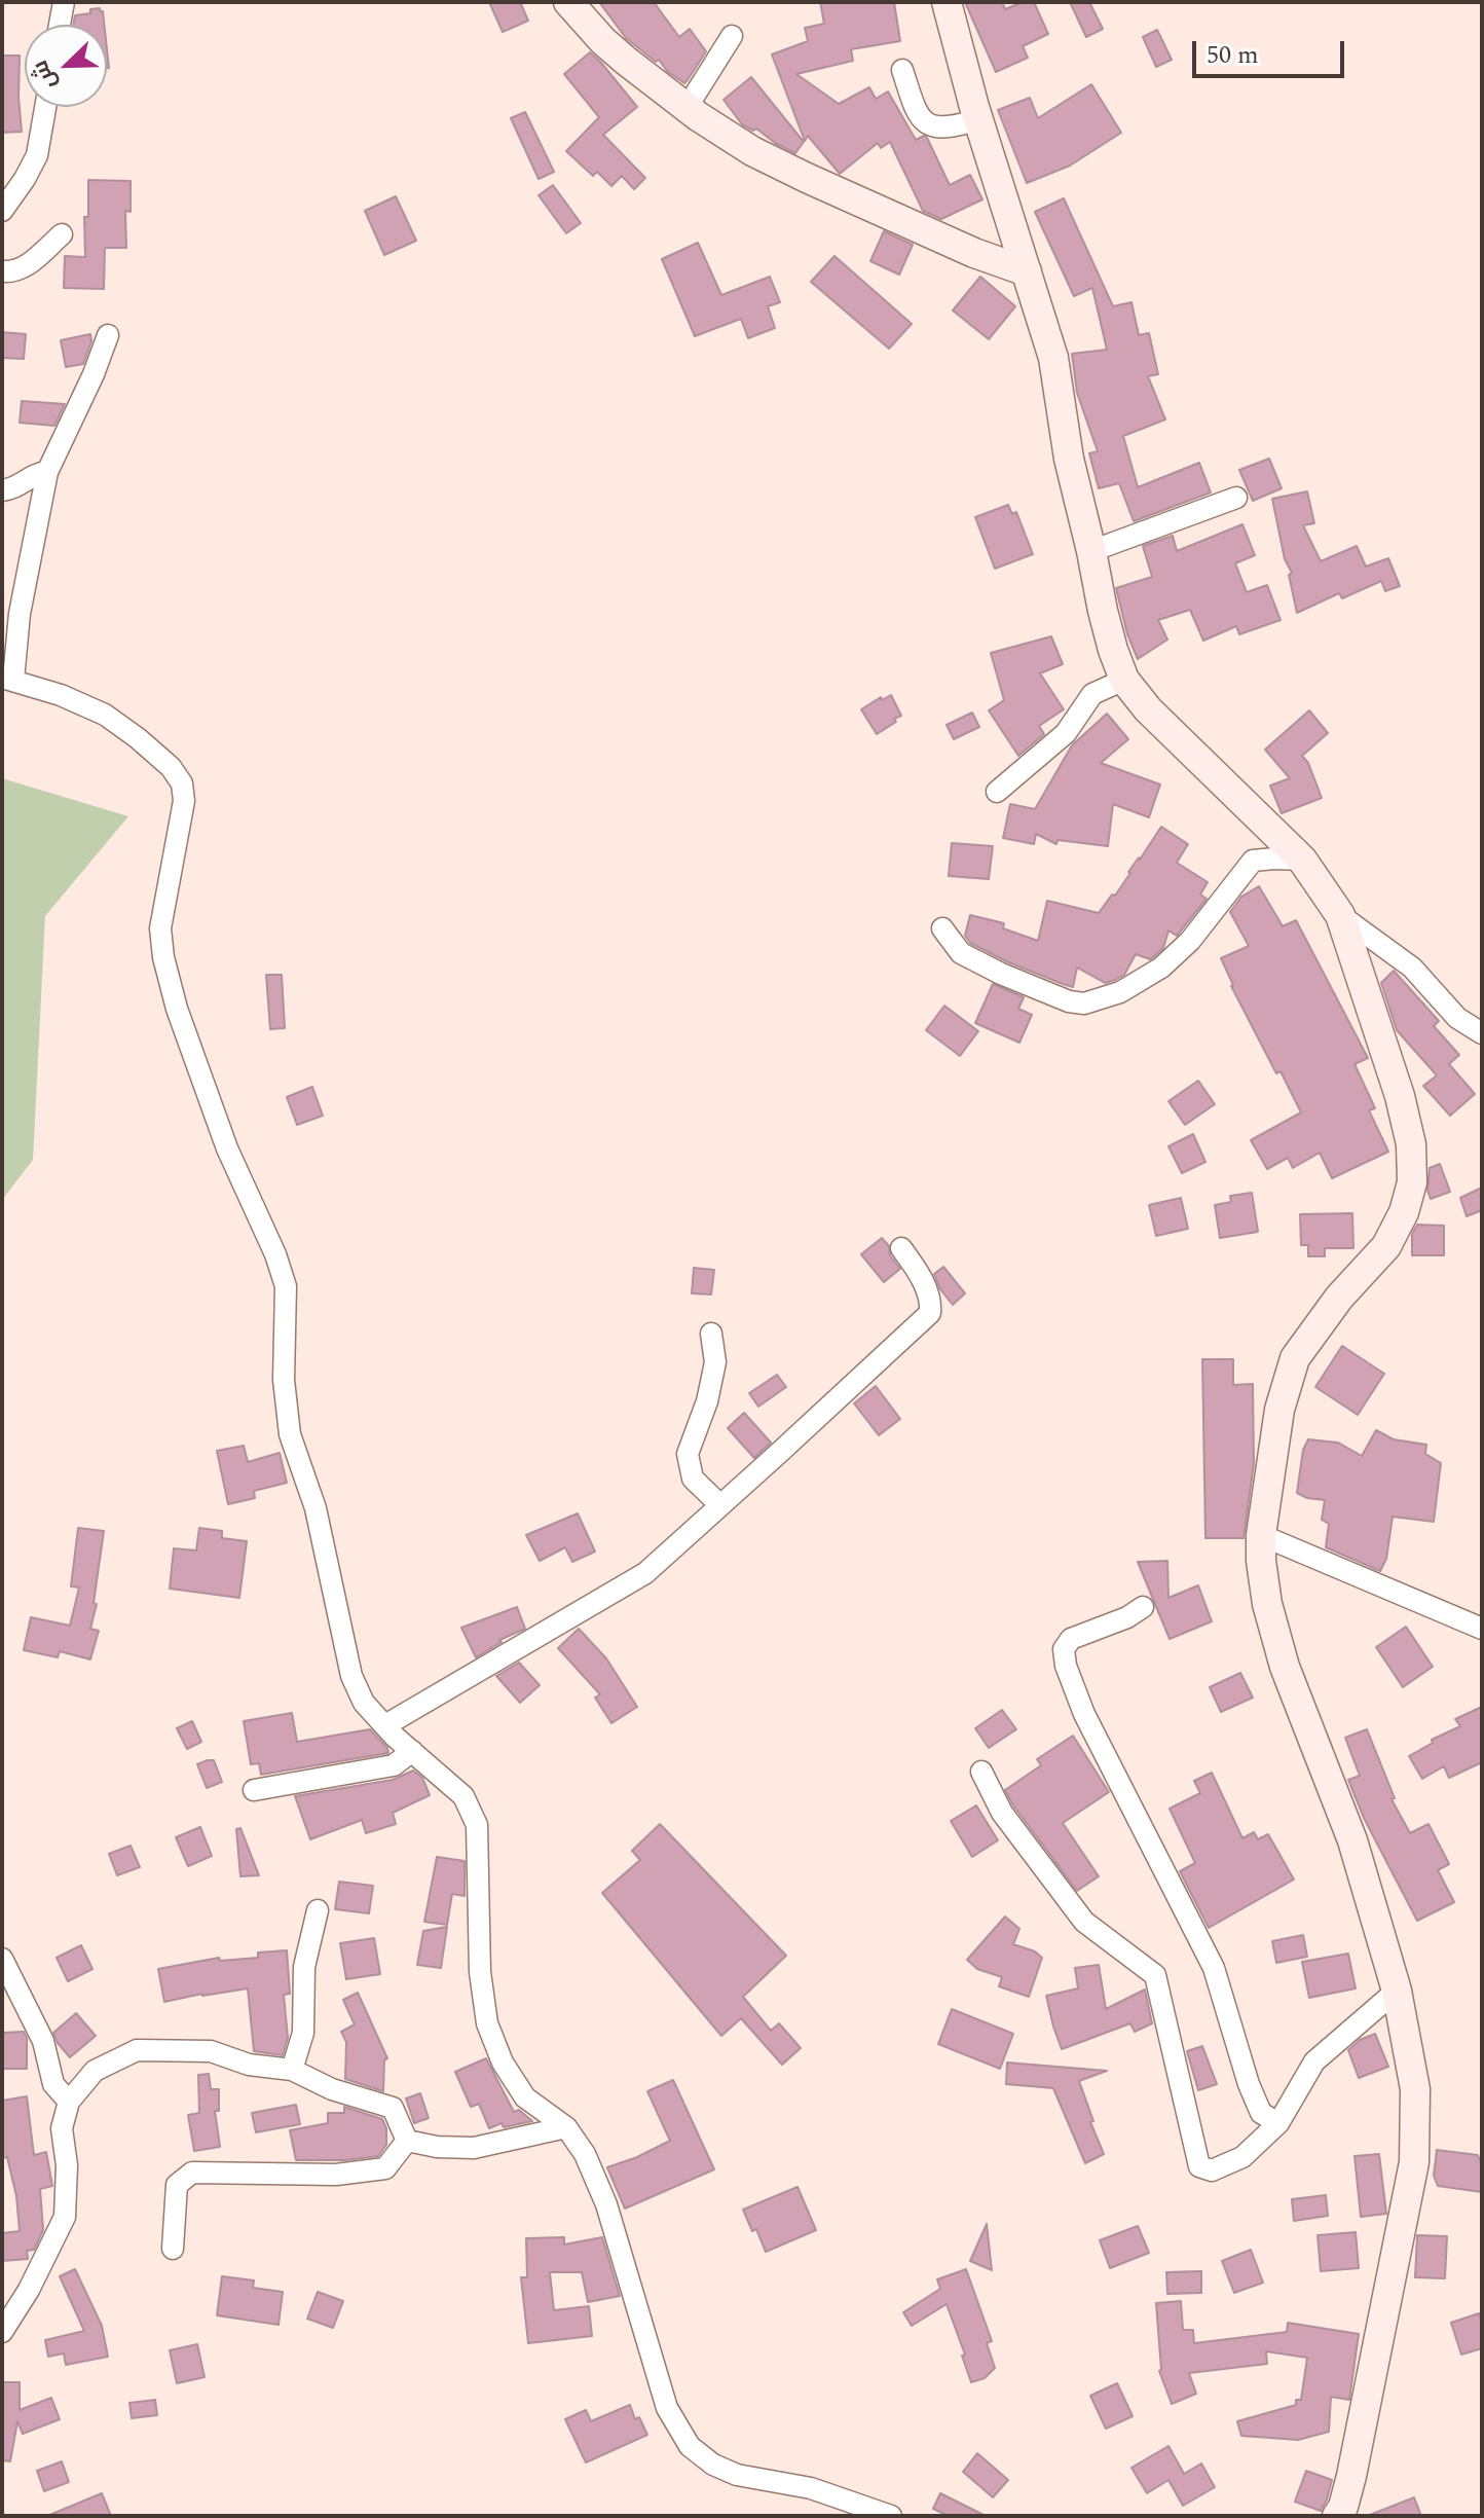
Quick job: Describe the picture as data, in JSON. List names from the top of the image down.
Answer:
{
  "scale_bar": "50 m",
  "north": "bottom left"
}
